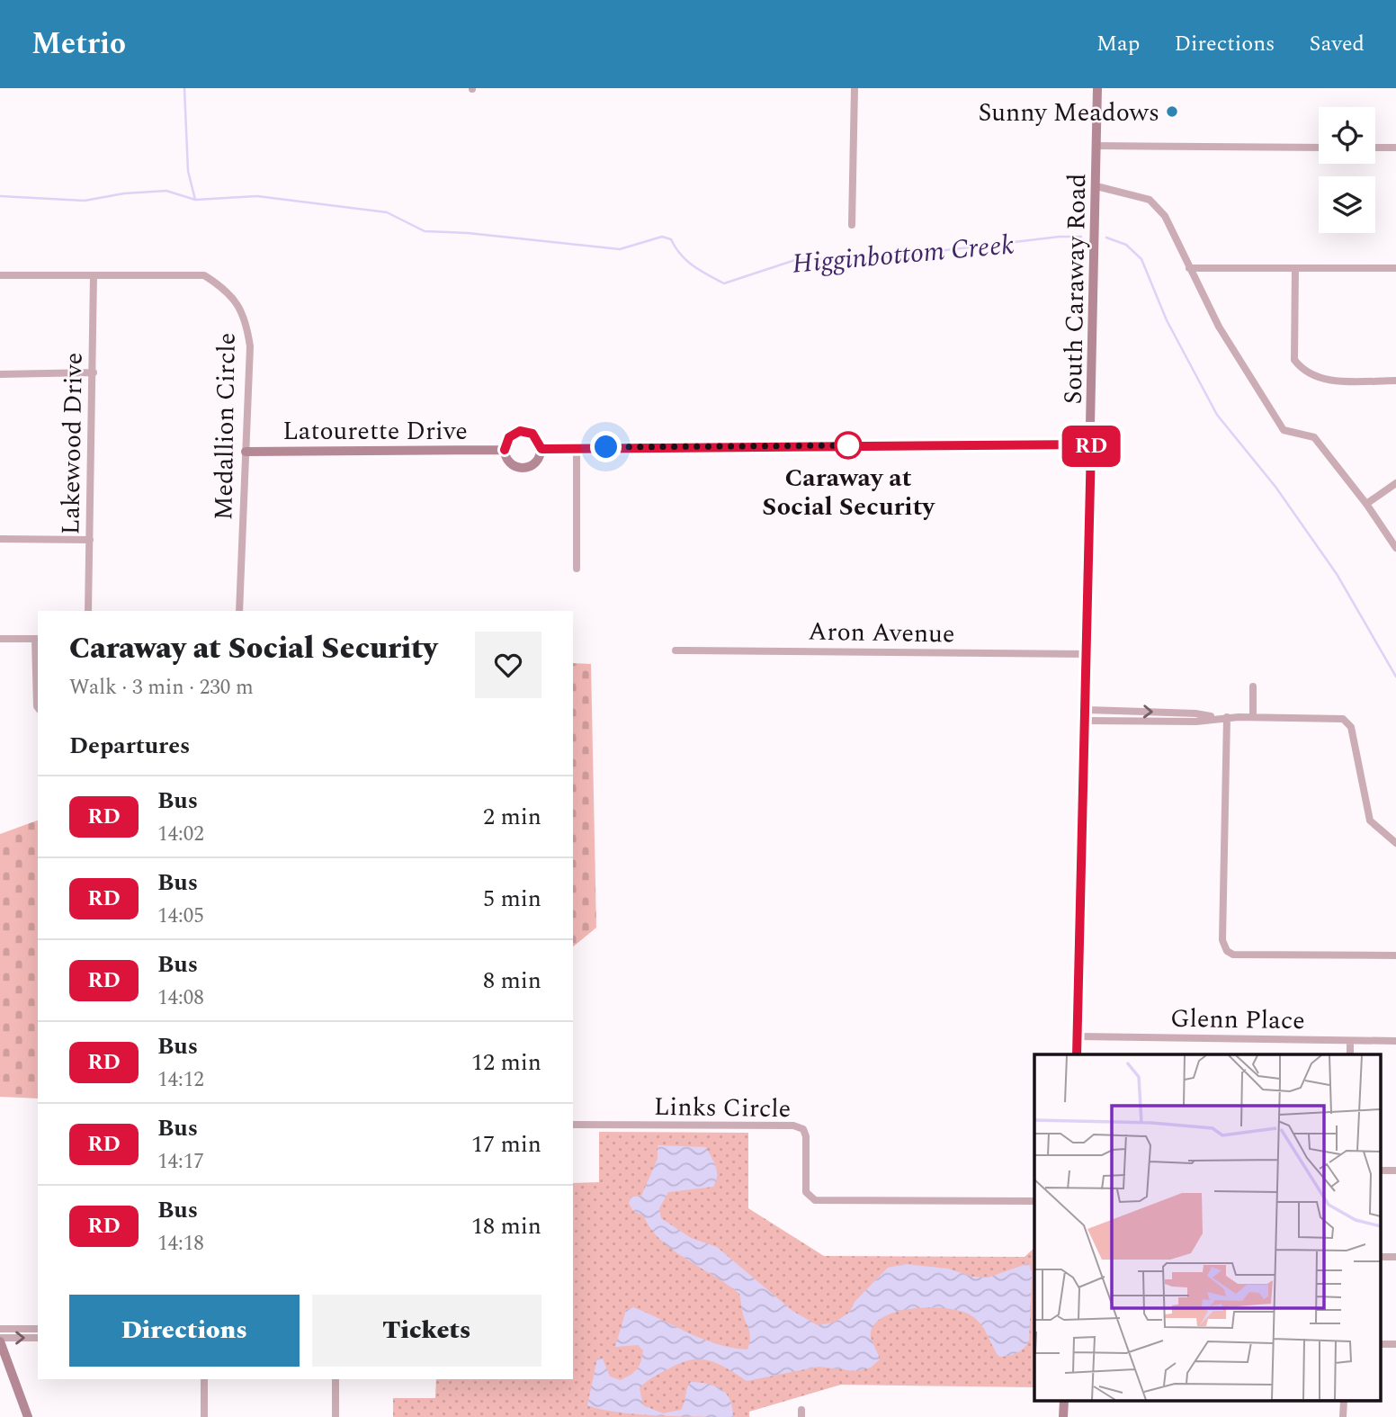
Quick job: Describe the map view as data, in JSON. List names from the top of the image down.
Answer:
{
  "streets": {
    "street": [
      "South Caraway Road",
      "Medallion Circle",
      "Latourette Drive",
      "Lakewood Drive",
      "Aron Avenue",
      "Glenn Place",
      "Links Circle"
    ]
  },
  "crossings": [
    ["South Caraway Road", "Aron Avenue"],
    ["South Caraway Road", "Glenn Place"],
    ["Medallion Circle", "Latourette Drive"],
    ["Medallion Circle", "Lakewood Drive"]
  ],
  "water": ["Higginbottom Creek"],
  "places": ["Sunny Meadows", "Caraway at Social Security"],
  "lines": ["bus line RD"],
  "page": {
    "header": "Metrio",
    "nav": ["Map", "Directions", "Saved"],
    "on_map": "RD",
    "heading": [
      ["Caraway at Social Security", "Walk · 3 min · 230 m"],
      "Departures"
    ],
    "list": [
      {
        "mark": "RD",
        "name": "Bus",
        "note": "14:02",
        "value": "2 min"
      },
      {
        "mark": "RD",
        "name": "Bus",
        "note": "14:05",
        "value": "5 min"
      },
      {
        "mark": "RD",
        "name": "Bus",
        "note": "14:08",
        "value": "8 min"
      },
      {
        "mark": "RD",
        "name": "Bus",
        "note": "14:12",
        "value": "12 min"
      },
      {
        "mark": "RD",
        "name": "Bus",
        "note": "14:17",
        "value": "17 min"
      },
      {
        "mark": "RD",
        "name": "Bus",
        "note": "14:18",
        "value": "18 min"
      }
    ],
    "buttons": ["Directions", "Tickets"]
  }
}
